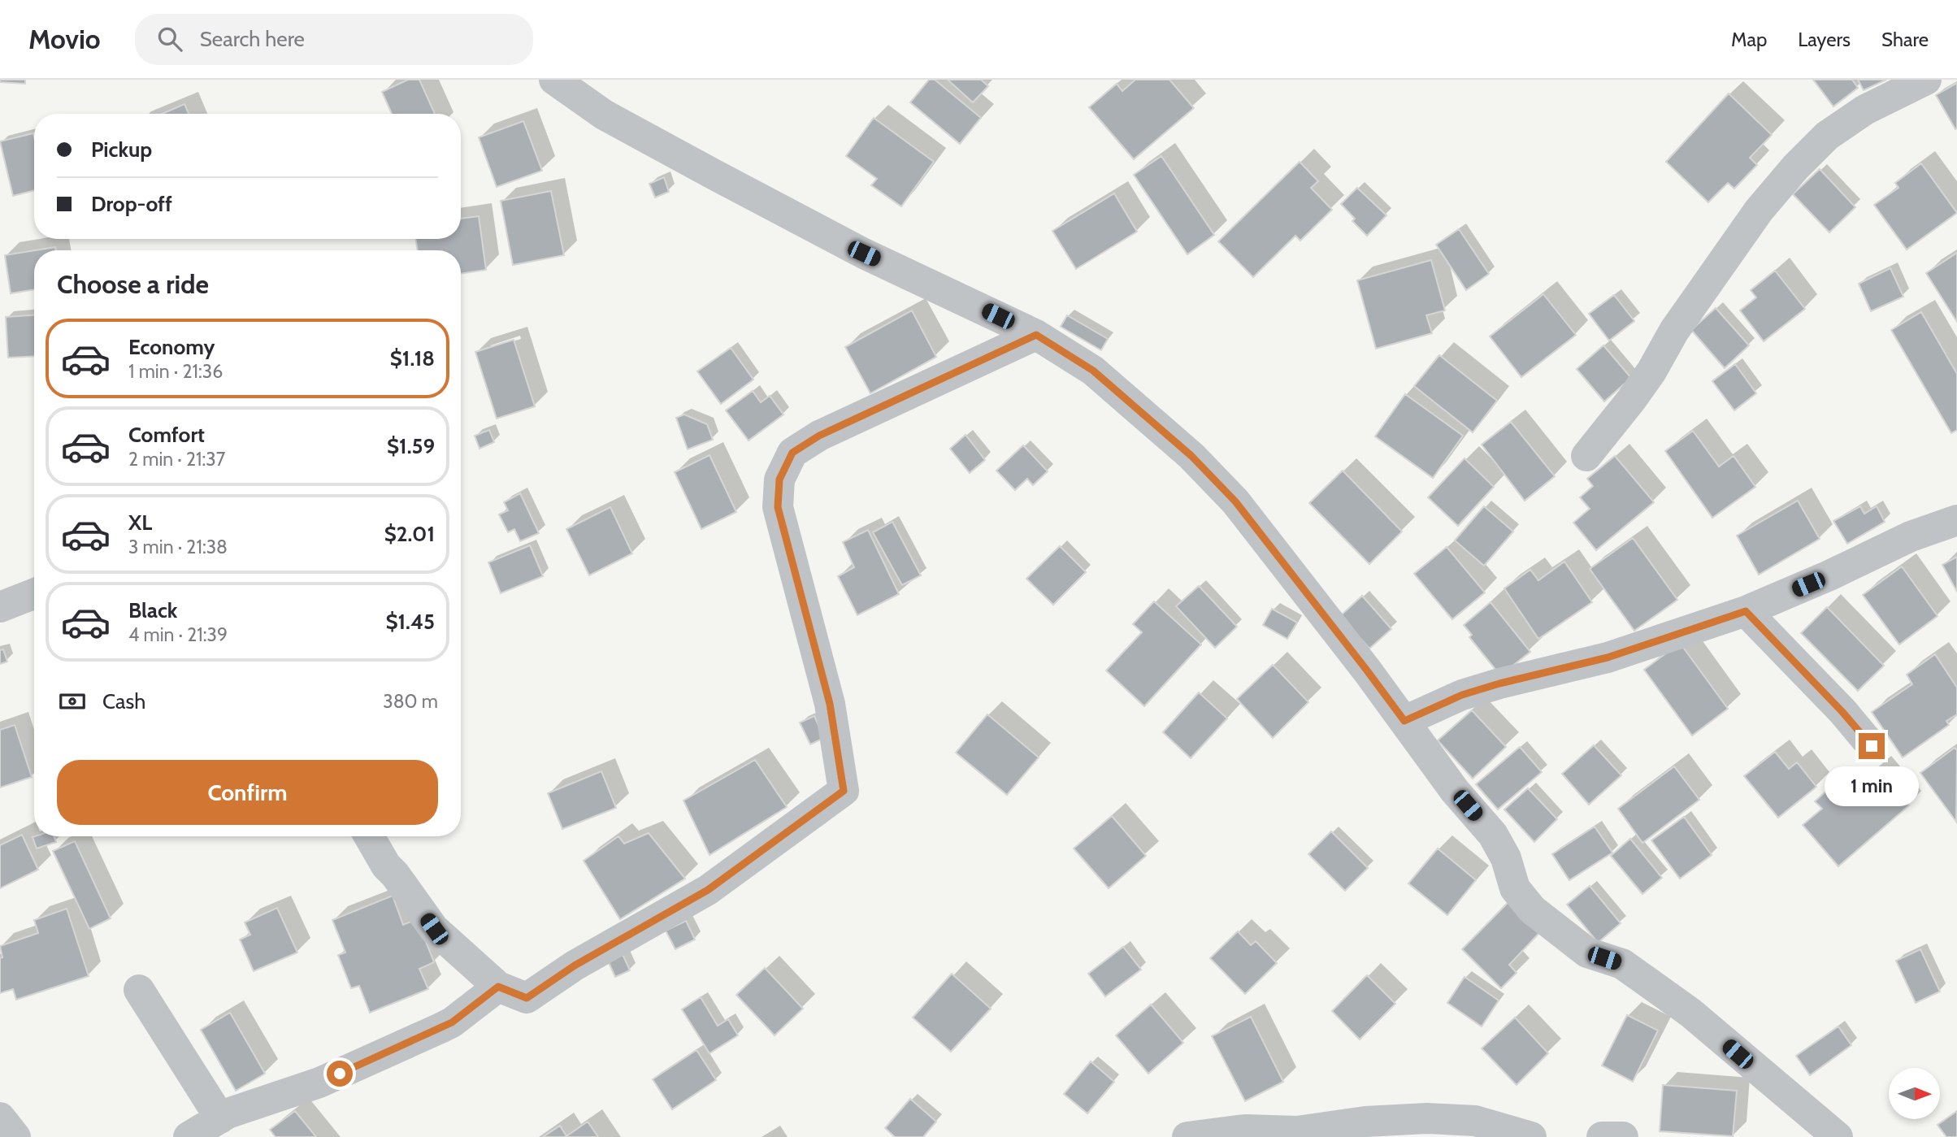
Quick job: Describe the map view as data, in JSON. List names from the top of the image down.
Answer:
{
  "north": "right",
  "page": {
    "header": "Movio",
    "search": "Search here",
    "nav": ["Map", "Layers", "Share"],
    "banner": ["Pickup", "Drop-off"],
    "heading": "Choose a ride",
    "list": [
      {
        "name": "Economy",
        "note": "1 min · 21:36",
        "value": "$1.18"
      },
      {
        "name": "Comfort",
        "note": "2 min · 21:37",
        "value": "$1.59"
      },
      {
        "name": "XL",
        "note": "3 min · 21:38",
        "value": "$2.01"
      },
      {
        "name": "Black",
        "note": "4 min · 21:39",
        "value": "$1.45"
      }
    ],
    "pay": ["Cash", "380 m"],
    "buttons": "Confirm",
    "bubble": "1 min"
  }
}
